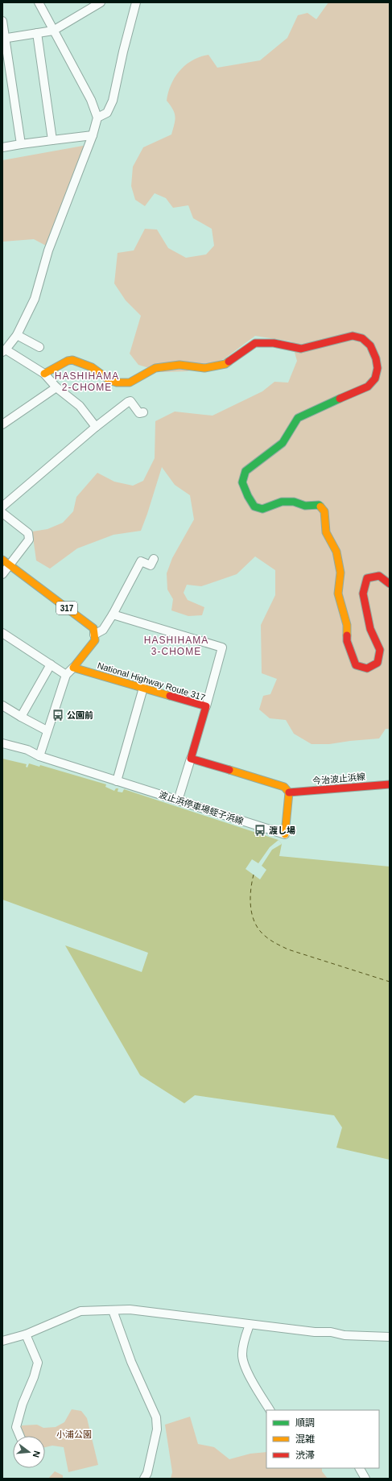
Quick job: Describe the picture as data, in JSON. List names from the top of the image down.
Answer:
{
  "streets": {
    "main road": ["317", "National Highway Route 317", "今治波止浜線"],
    "street": ["波止浜停車場蛭子浜線"]
  },
  "districts": ["HASHIHAMA 2-CHOME", "HASHIHAMA 3-CHOME"],
  "parks": ["小浦公園"],
  "places": {
    "bus stop": ["公園前", "渡し場"]
  },
  "legend": ["順調", "混雑", "渋滞"],
  "north": "right"
}
